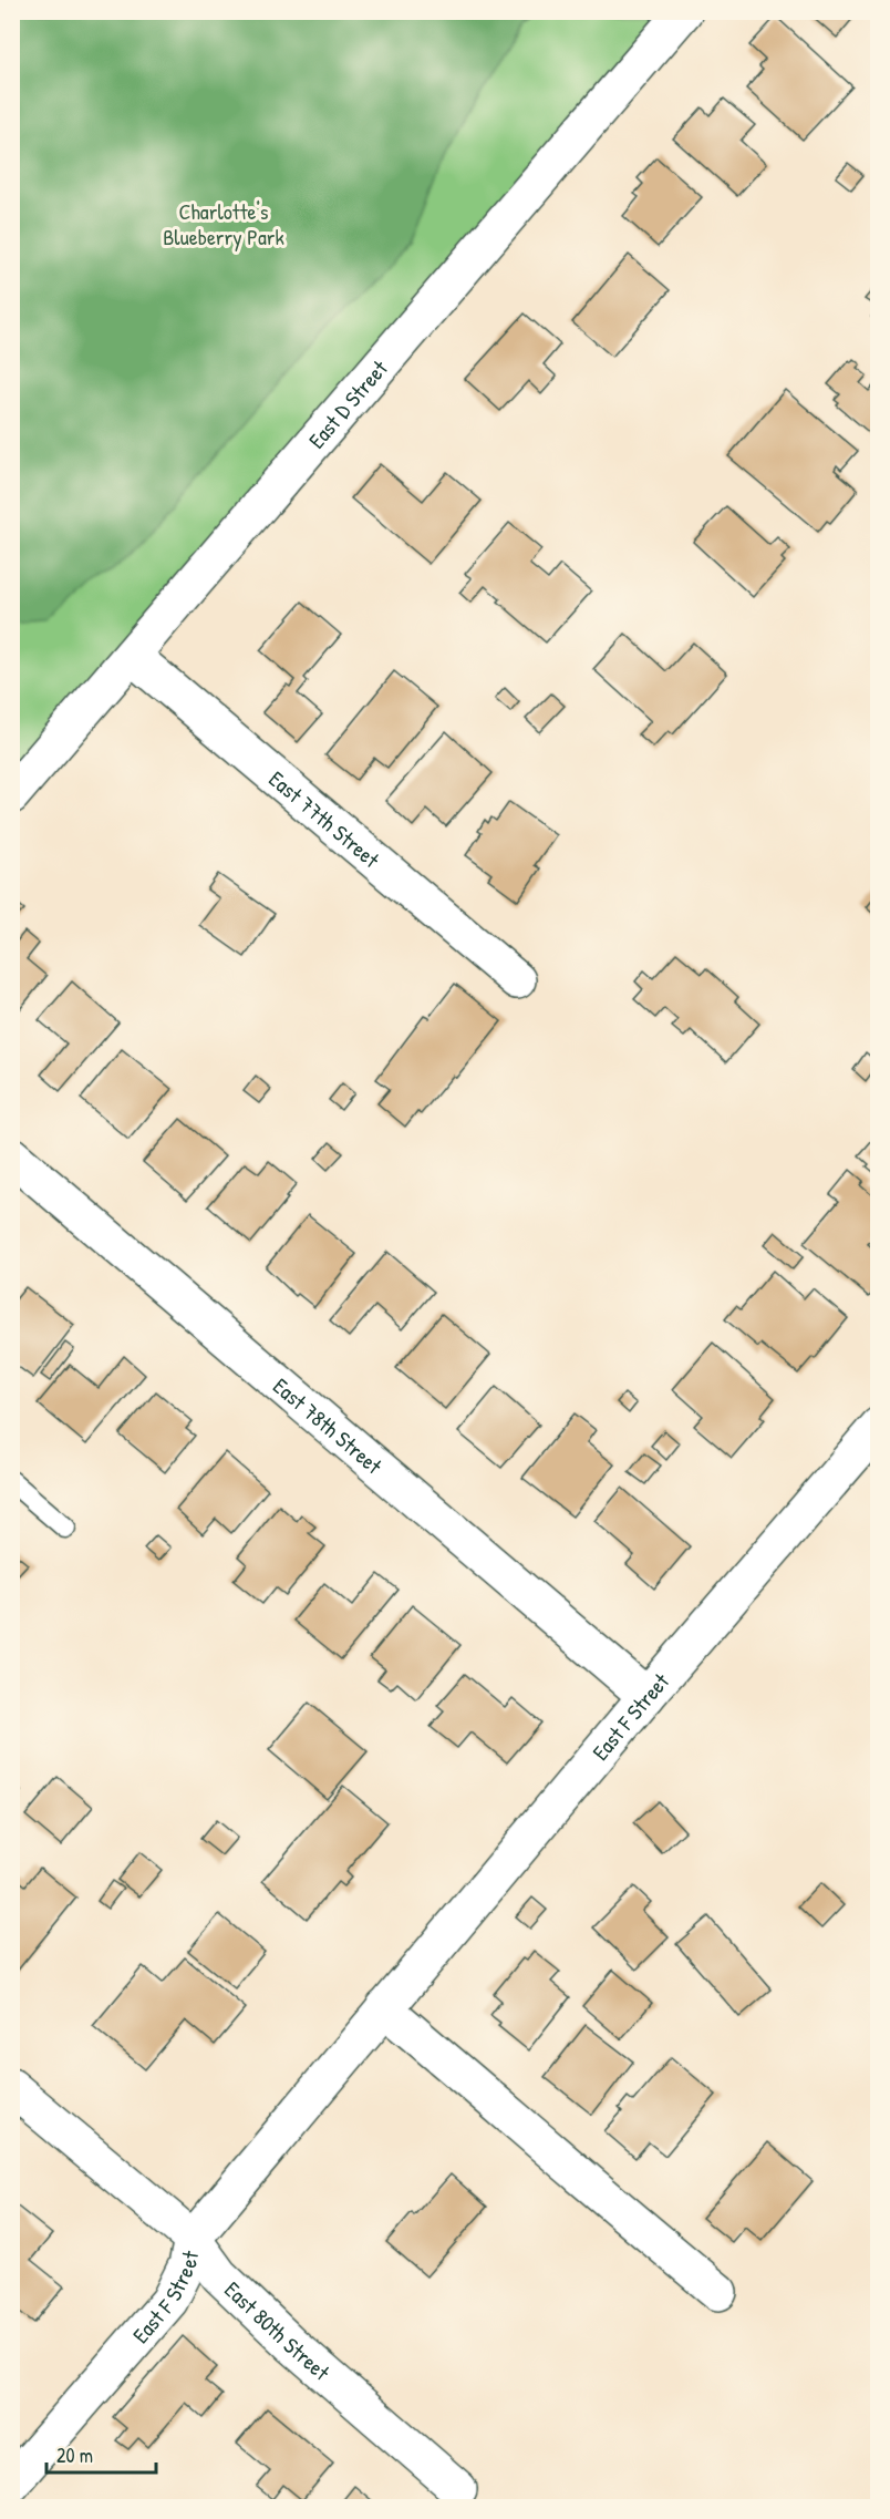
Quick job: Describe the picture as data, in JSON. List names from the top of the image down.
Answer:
{
  "streets": {
    "street": [
      "East D Street",
      "East 77th Street",
      "East 78th Street",
      "East F Street",
      "East 80th Street"
    ]
  },
  "crossings": [
    ["East D Street", "East 77th Street"],
    ["East 78th Street", "East F Street"],
    ["East F Street", "East 80th Street"]
  ],
  "parks": ["Charlotte's Blueberry Park"],
  "scale_bar": "20 m"
}
